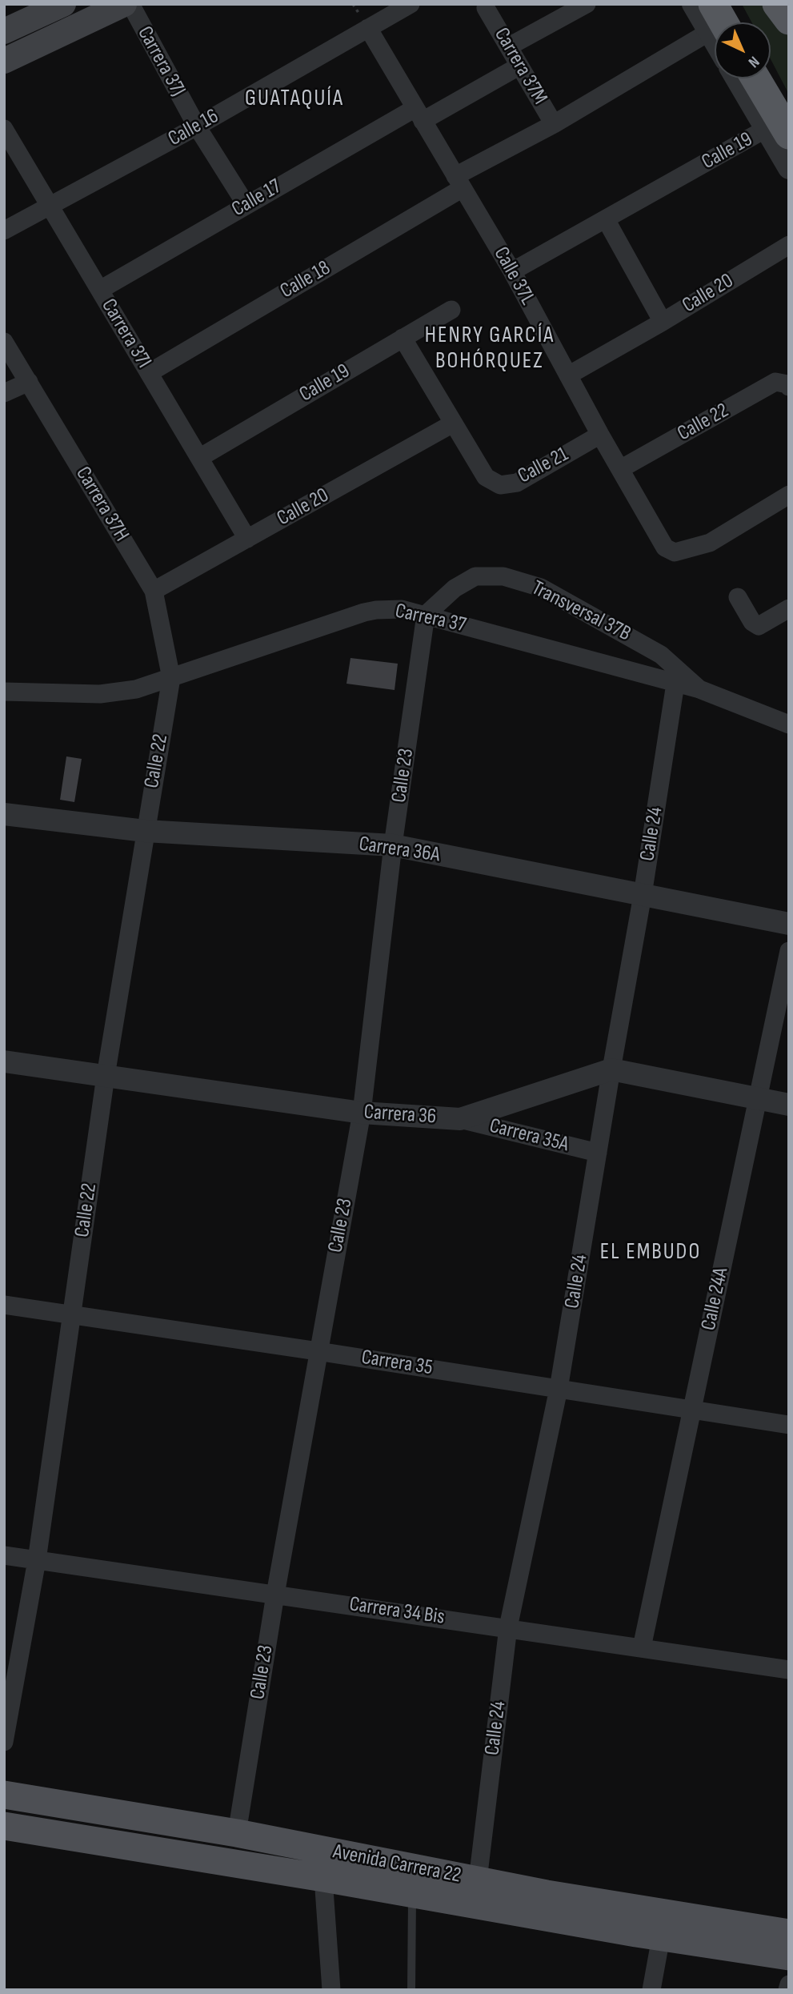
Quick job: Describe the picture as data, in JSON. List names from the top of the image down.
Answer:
{
  "streets": {
    "main road": ["Avenida Carrera 22"],
    "street": [
      "Carrera 37J",
      "Carrera 37M",
      "Calle 16",
      "Calle 19",
      "Calle 17",
      "Calle 37L",
      "Calle 18",
      "Calle 20",
      "Carrera 37I",
      "Calle 22",
      "Calle 21",
      "Carrera 37H",
      "Transversal 37B",
      "Carrera 37",
      "Calle 23",
      "Calle 24",
      "Carrera 36A",
      "Carrera 36",
      "Carrera 35A",
      "Calle 24A",
      "Carrera 35",
      "Carrera 34 Bis"
    ]
  },
  "crossings": [
    ["Carrera 37J", "Calle 16"],
    ["Carrera 37J", "Calle 17"],
    ["Carrera 37M", "Calle 17"],
    ["Carrera 37M", "Calle 18"],
    ["Calle 16", "Calle 37L"],
    ["Calle 16", "Carrera 37I"],
    ["Calle 19", "Calle 37L"],
    ["Calle 19", "Carrera 37I"],
    ["Calle 17", "Calle 37L"],
    ["Calle 17", "Carrera 37I"],
    ["Calle 37L", "Calle 18"],
    ["Calle 37L", "Calle 20"],
    ["Calle 37L", "Calle 22"],
    ["Calle 37L", "Calle 21"],
    ["Calle 18", "Carrera 37I"],
    ["Calle 20", "Carrera 37I"],
    ["Calle 20", "Calle 21"],
    ["Calle 20", "Carrera 37H"],
    ["Calle 22", "Carrera 37H"],
    ["Calle 22", "Carrera 37"],
    ["Calle 22", "Carrera 36A"],
    ["Calle 22", "Carrera 36"],
    ["Calle 22", "Carrera 35"],
    ["Calle 22", "Carrera 34 Bis"],
    ["Carrera 37H", "Carrera 37"],
    ["Transversal 37B", "Carrera 37"],
    ["Transversal 37B", "Calle 23"],
    ["Carrera 37", "Calle 23"],
    ["Carrera 37", "Calle 24"],
    ["Calle 23", "Carrera 36A"],
    ["Calle 23", "Carrera 36"],
    ["Calle 23", "Carrera 35"],
    ["Calle 23", "Carrera 34 Bis"],
    ["Calle 23", "Avenida Carrera 22"],
    ["Calle 24", "Carrera 36A"],
    ["Calle 24", "Carrera 36"],
    ["Calle 24", "Carrera 35A"],
    ["Calle 24", "Carrera 35"],
    ["Calle 24", "Carrera 34 Bis"],
    ["Calle 24", "Avenida Carrera 22"],
    ["Carrera 36", "Carrera 35A"],
    ["Carrera 36", "Calle 24A"],
    ["Calle 24A", "Carrera 35"],
    ["Calle 24A", "Carrera 34 Bis"]
  ],
  "districts": ["GUATAQUÍA", "HENRY GARCÍA BOHÓRQUEZ", "EL EMBUDO"],
  "north": "bottom right"
}
